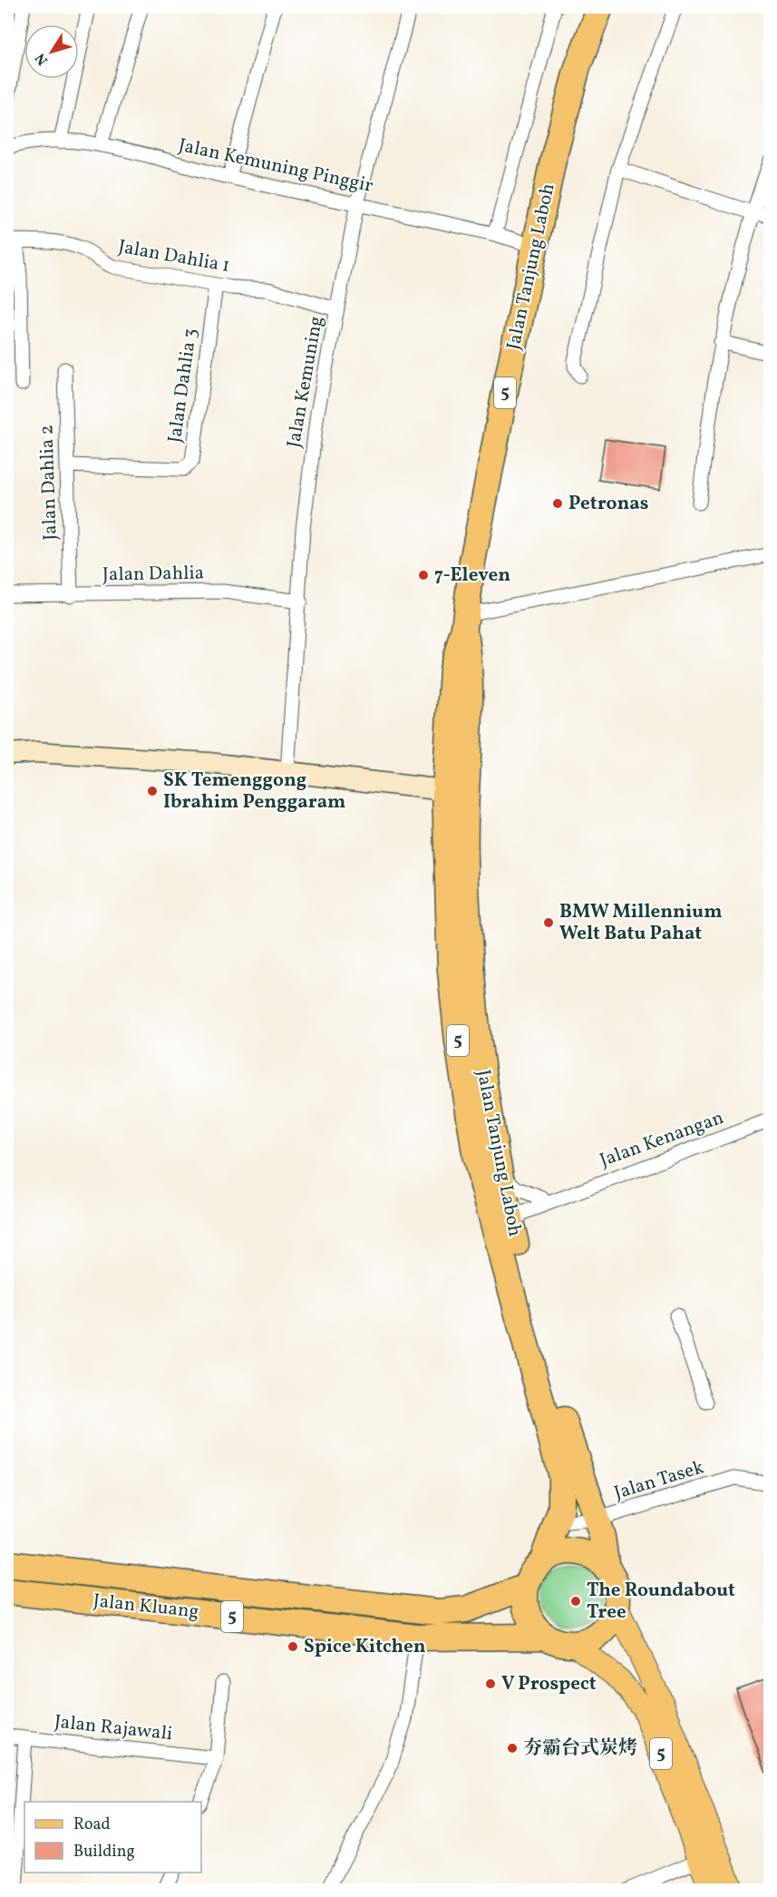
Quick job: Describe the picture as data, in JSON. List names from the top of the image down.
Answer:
{
  "streets": {
    "highway": ["Jalan Tanjung Laboh", "5", "Jalan Kluang"],
    "street": [
      "Jalan Kemuning Pinggir",
      "Jalan Dahlia 1",
      "Jalan Kemuning",
      "Jalan Dahlia 3",
      "Jalan Dahlia 2",
      "Jalan Dahlia",
      "Jalan Kenangan",
      "Jalan Tasek",
      "Jalan Rajawali"
    ]
  },
  "crossings": [
    ["Jalan Kemuning Pinggir", "Jalan Tanjung Laboh"],
    ["Jalan Kemuning Pinggir", "Jalan Kemuning"],
    ["Jalan Dahlia 1", "Jalan Kemuning"],
    ["Jalan Dahlia 1", "Jalan Dahlia 3"],
    ["Jalan Tanjung Laboh", "5"],
    ["Jalan Tanjung Laboh", "Jalan Kenangan"],
    ["Jalan Tanjung Laboh", "Jalan Tasek"],
    ["Jalan Tanjung Laboh", "Jalan Kluang"],
    ["Jalan Kemuning", "Jalan Dahlia"],
    ["Jalan Dahlia 3", "Jalan Dahlia 2"],
    ["5", "Jalan Kluang"],
    ["Jalan Dahlia 2", "Jalan Dahlia"]
  ],
  "places": [
    "Petronas",
    "7-Eleven",
    "SK Temenggong Ibrahim Penggaram",
    "BMW Millennium Welt Batu Pahat",
    "The Roundabout Tree",
    "Spice Kitchen",
    "V Prospect",
    "夯霸台式炭烤"
  ],
  "legend": ["Road", "Building"],
  "north": "bottom left"
}
